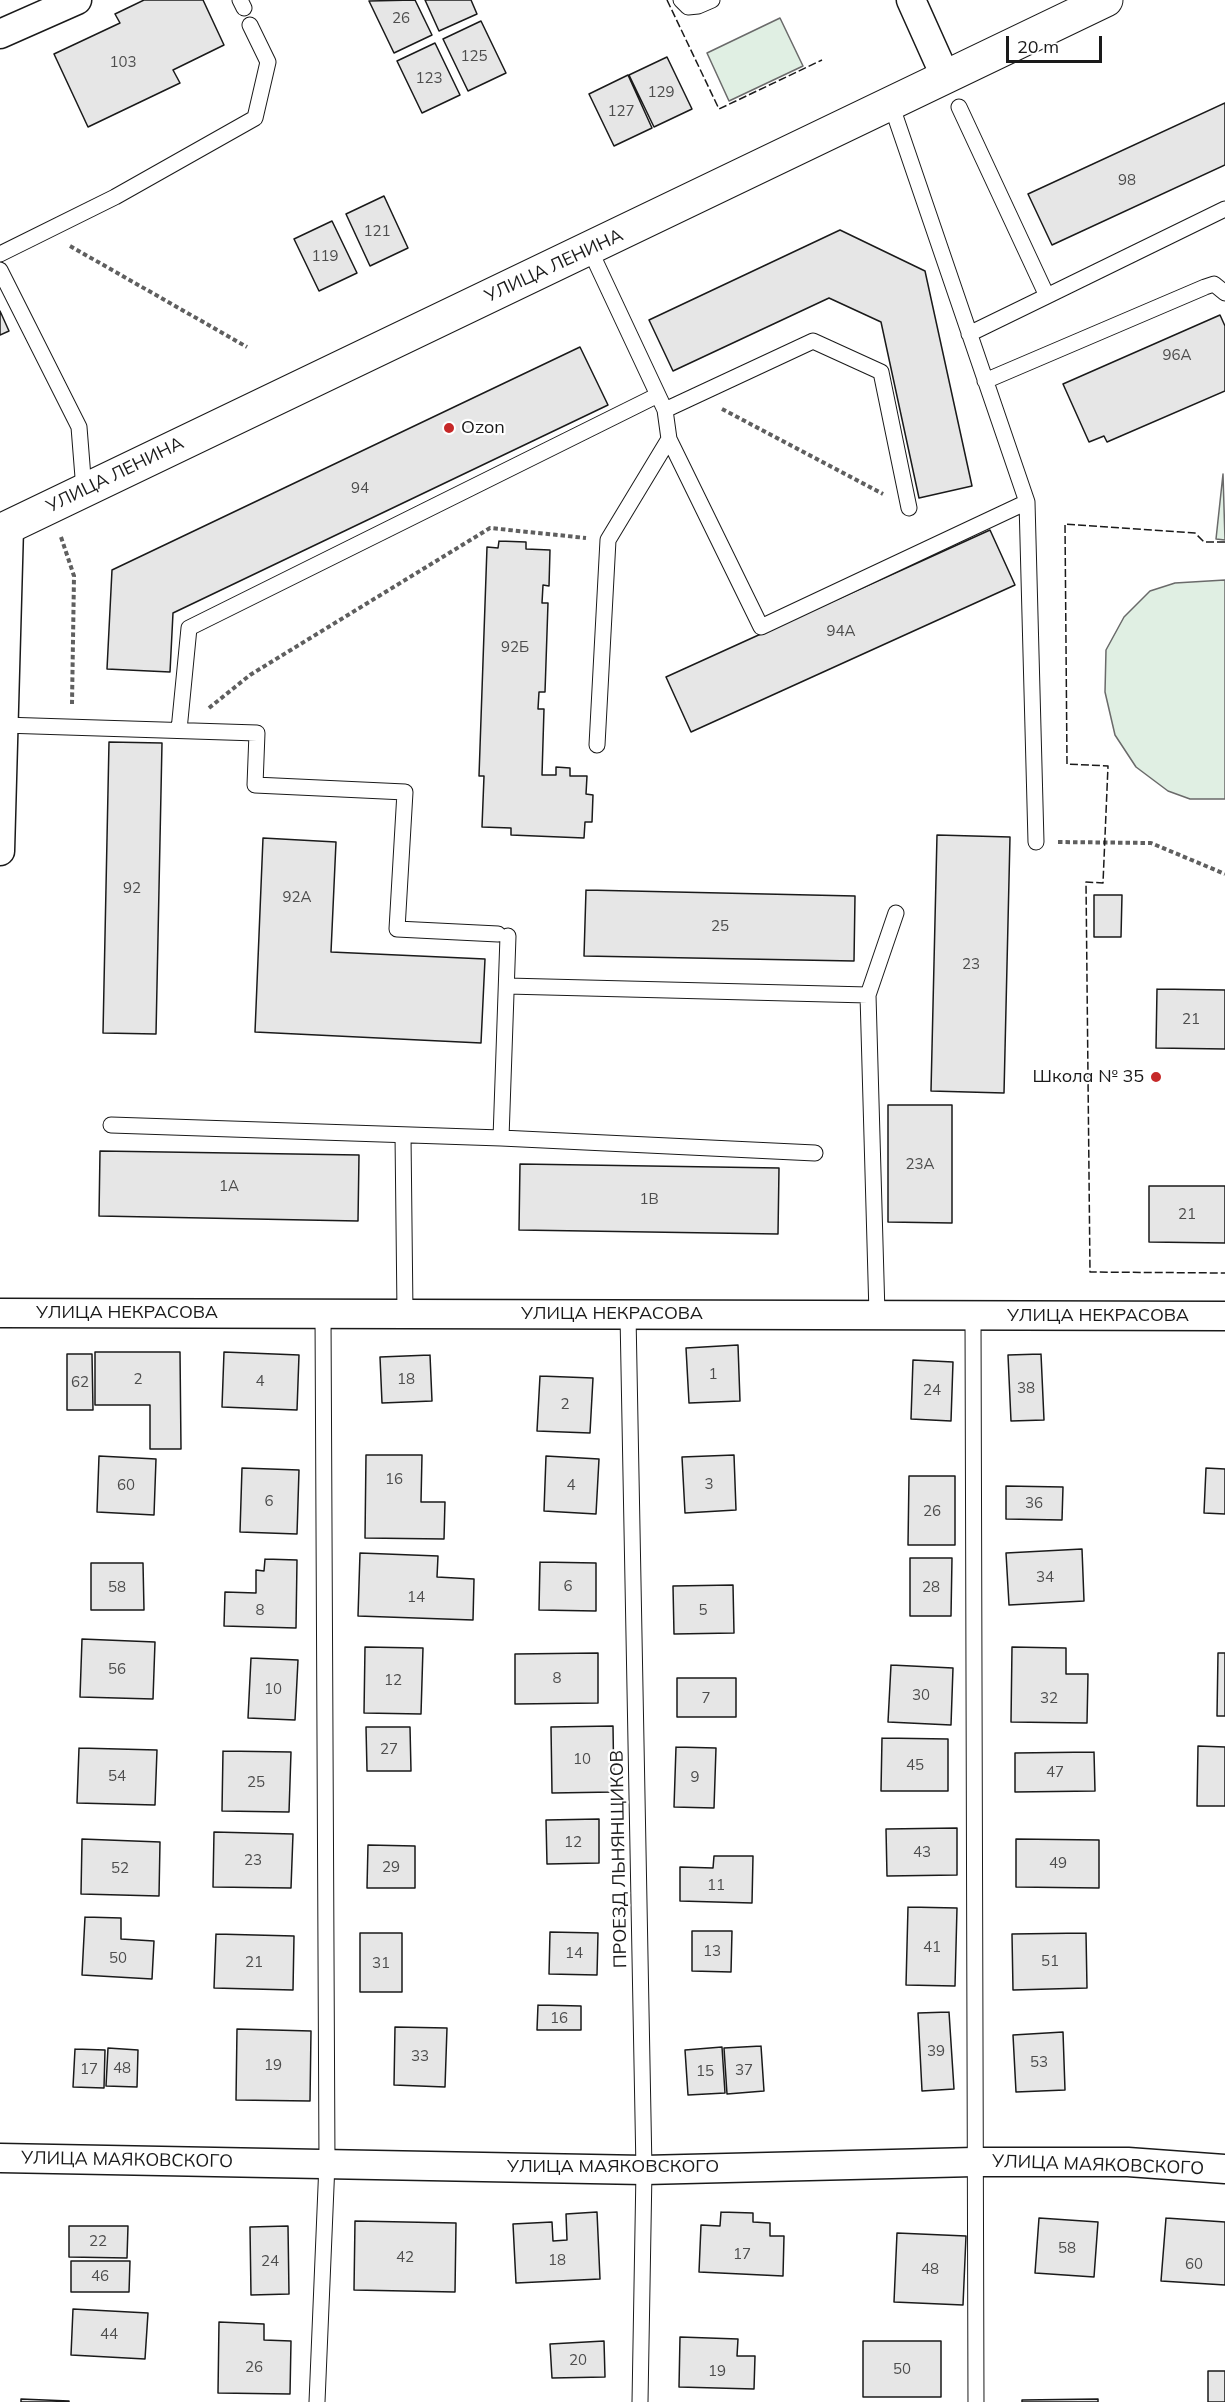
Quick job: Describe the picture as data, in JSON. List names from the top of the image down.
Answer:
{
  "streets": {
    "main road": ["УЛИЦА ЛЕНИНА"],
    "street": ["УЛИЦА НЕКРАСОВА", "УЛИЦА МАЯКОВСКОГО"],
    "lane": ["ПРОЕЗД ЛЬНЯНЩИКОВ"]
  },
  "crossings": [
    ["УЛИЦА НЕКРАСОВА", "ПРОЕЗД ЛЬНЯНЩИКОВ"],
    ["ПРОЕЗД ЛЬНЯНЩИКОВ", "УЛИЦА МАЯКОВСКОГО"]
  ],
  "places": ["Ozon", "Школа № 35"],
  "house_numbers": [
    "26",
    "125",
    "103",
    "123",
    "129",
    "127",
    "98",
    "121",
    "119",
    "96А",
    "94",
    "94А",
    "92Б",
    "92",
    "92А",
    "25",
    "23",
    "21",
    "23А",
    "1А",
    "1В",
    "21",
    "1",
    "2",
    "18",
    "4",
    "62",
    "38",
    "24",
    "2",
    "16",
    "3",
    "60",
    "4",
    "6",
    "36",
    "26",
    "34",
    "6",
    "58",
    "28",
    "14",
    "8",
    "5",
    "56",
    "8",
    "12",
    "10",
    "30",
    "7",
    "32",
    "27",
    "10",
    "45",
    "47",
    "54",
    "9",
    "25",
    "12",
    "43",
    "23",
    "49",
    "29",
    "52",
    "11",
    "41",
    "13",
    "14",
    "50",
    "51",
    "21",
    "31",
    "16",
    "39",
    "33",
    "53",
    "19",
    "48",
    "17",
    "37",
    "15",
    "22",
    "58",
    "17",
    "42",
    "18",
    "24",
    "60",
    "48",
    "46",
    "44",
    "20",
    "26",
    "50",
    "19"
  ],
  "scale_bar": "20 m"
}
